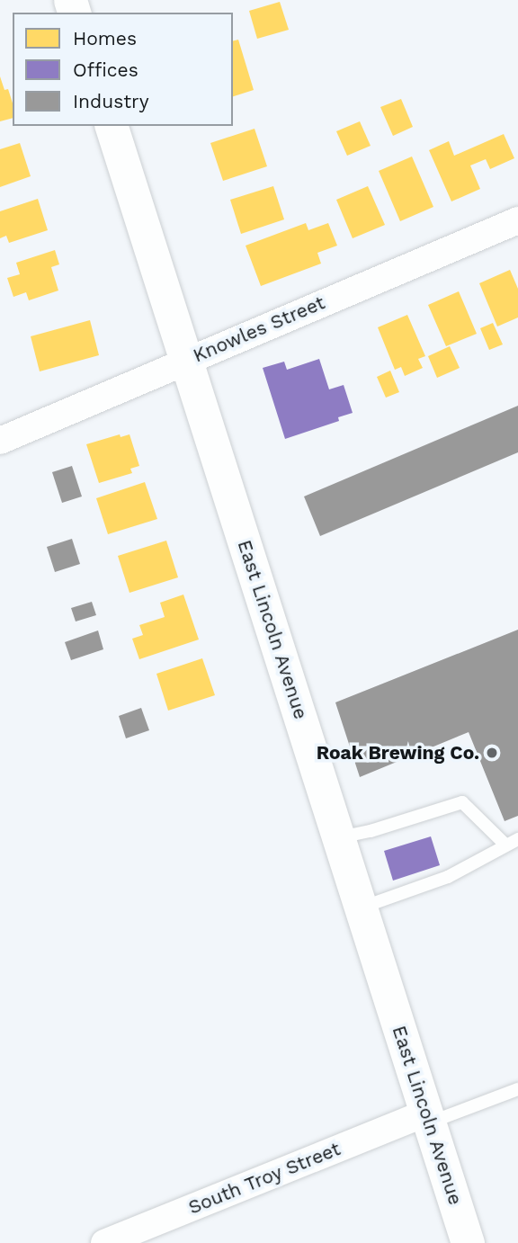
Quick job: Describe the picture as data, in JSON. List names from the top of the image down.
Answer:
{
  "streets": {
    "street": ["Knowles Street", "East Lincoln Avenue", "South Troy Street"]
  },
  "crossings": [
    ["Knowles Street", "East Lincoln Avenue"],
    ["East Lincoln Avenue", "South Troy Street"]
  ],
  "places": ["Roak Brewing Co."],
  "legend": ["Homes", "Offices", "Industry"]
}
